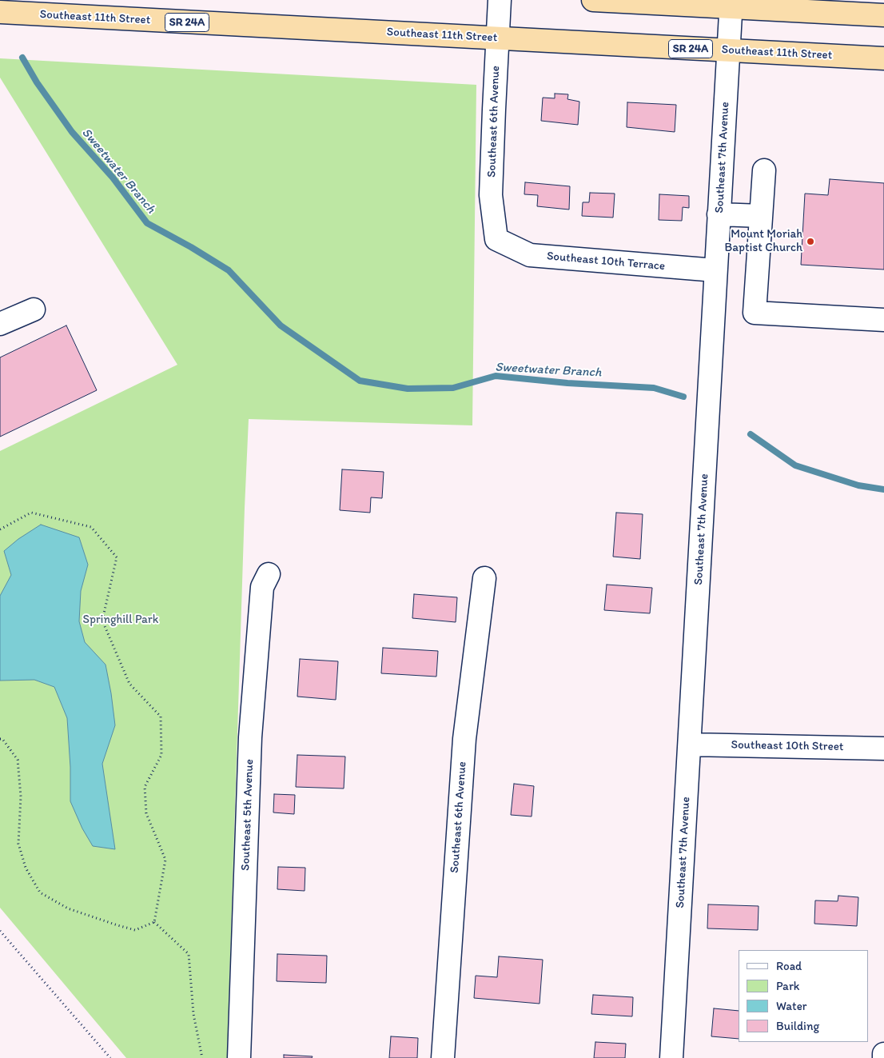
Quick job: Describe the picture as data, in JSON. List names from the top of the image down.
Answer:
{
  "streets": {
    "highway": ["Southeast 11th Street", "SR 24A"],
    "street": [
      "Southeast 6th Avenue",
      "Southeast 7th Avenue",
      "Southeast 10th Terrace",
      "Southeast 10th Street",
      "Southeast 5th Avenue"
    ]
  },
  "crossings": [
    ["Southeast 11th Street", "Southeast 6th Avenue"],
    ["Southeast 11th Street", "Southeast 7th Avenue"],
    ["Southeast 6th Avenue", "Southeast 10th Terrace"],
    ["Southeast 7th Avenue", "Southeast 10th Terrace"],
    ["Southeast 7th Avenue", "Southeast 10th Street"]
  ],
  "water": ["Sweetwater Branch"],
  "parks": ["Springhill Park"],
  "places": ["Mount Moriah Baptist Church"],
  "legend": [
    "Road",
    "Park",
    "Water",
    "Building"
  ]
}
